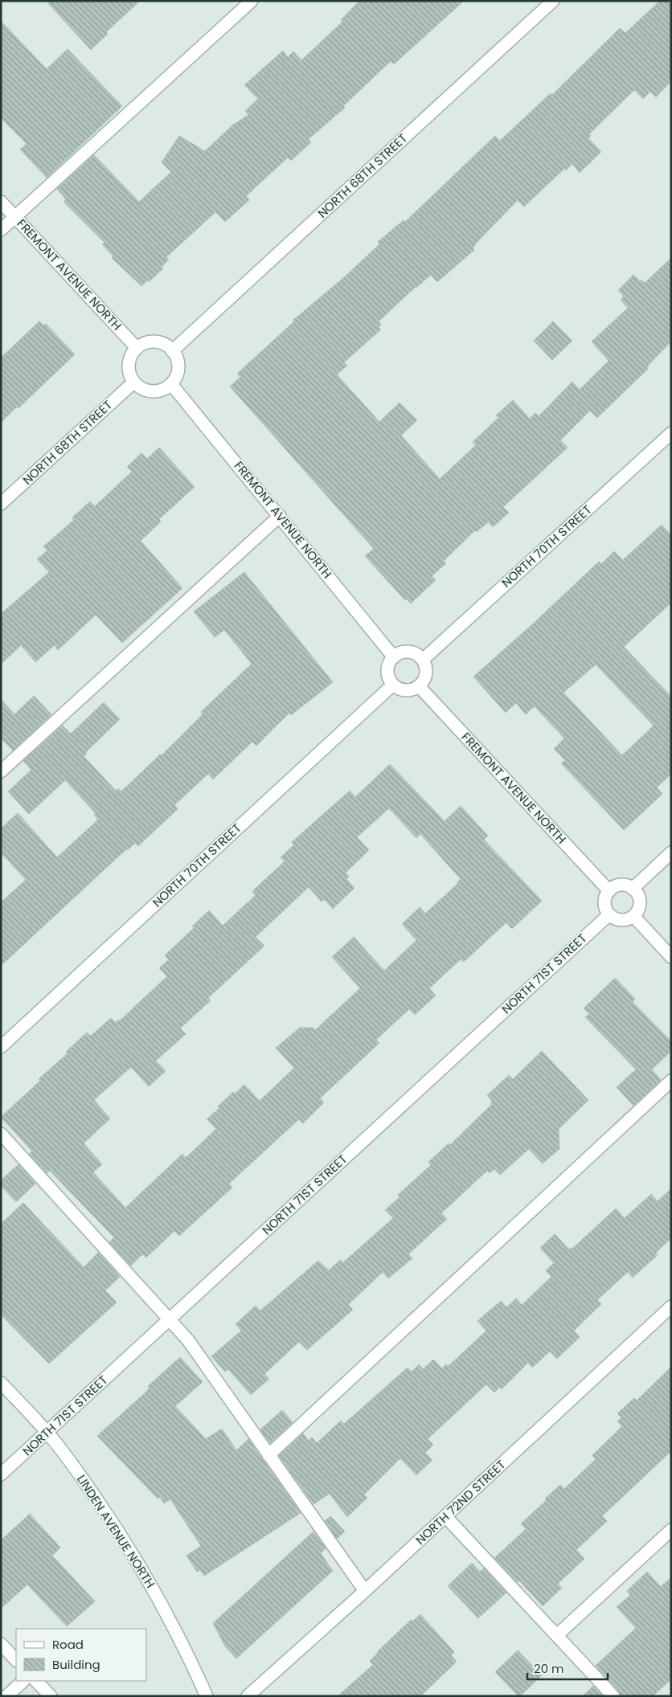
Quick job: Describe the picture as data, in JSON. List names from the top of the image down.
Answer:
{
  "streets": {
    "street": [
      "NORTH 68TH STREET",
      "FREMONT AVENUE NORTH",
      "NORTH 70TH STREET",
      "NORTH 71ST STREET",
      "NORTH 72ND STREET",
      "LINDEN AVENUE NORTH"
    ]
  },
  "crossings": [
    ["NORTH 68TH STREET", "FREMONT AVENUE NORTH"],
    ["FREMONT AVENUE NORTH", "NORTH 70TH STREET"],
    ["FREMONT AVENUE NORTH", "NORTH 71ST STREET"],
    ["NORTH 71ST STREET", "LINDEN AVENUE NORTH"]
  ],
  "legend": ["Road", "Building"],
  "scale_bar": "20 m"
}
